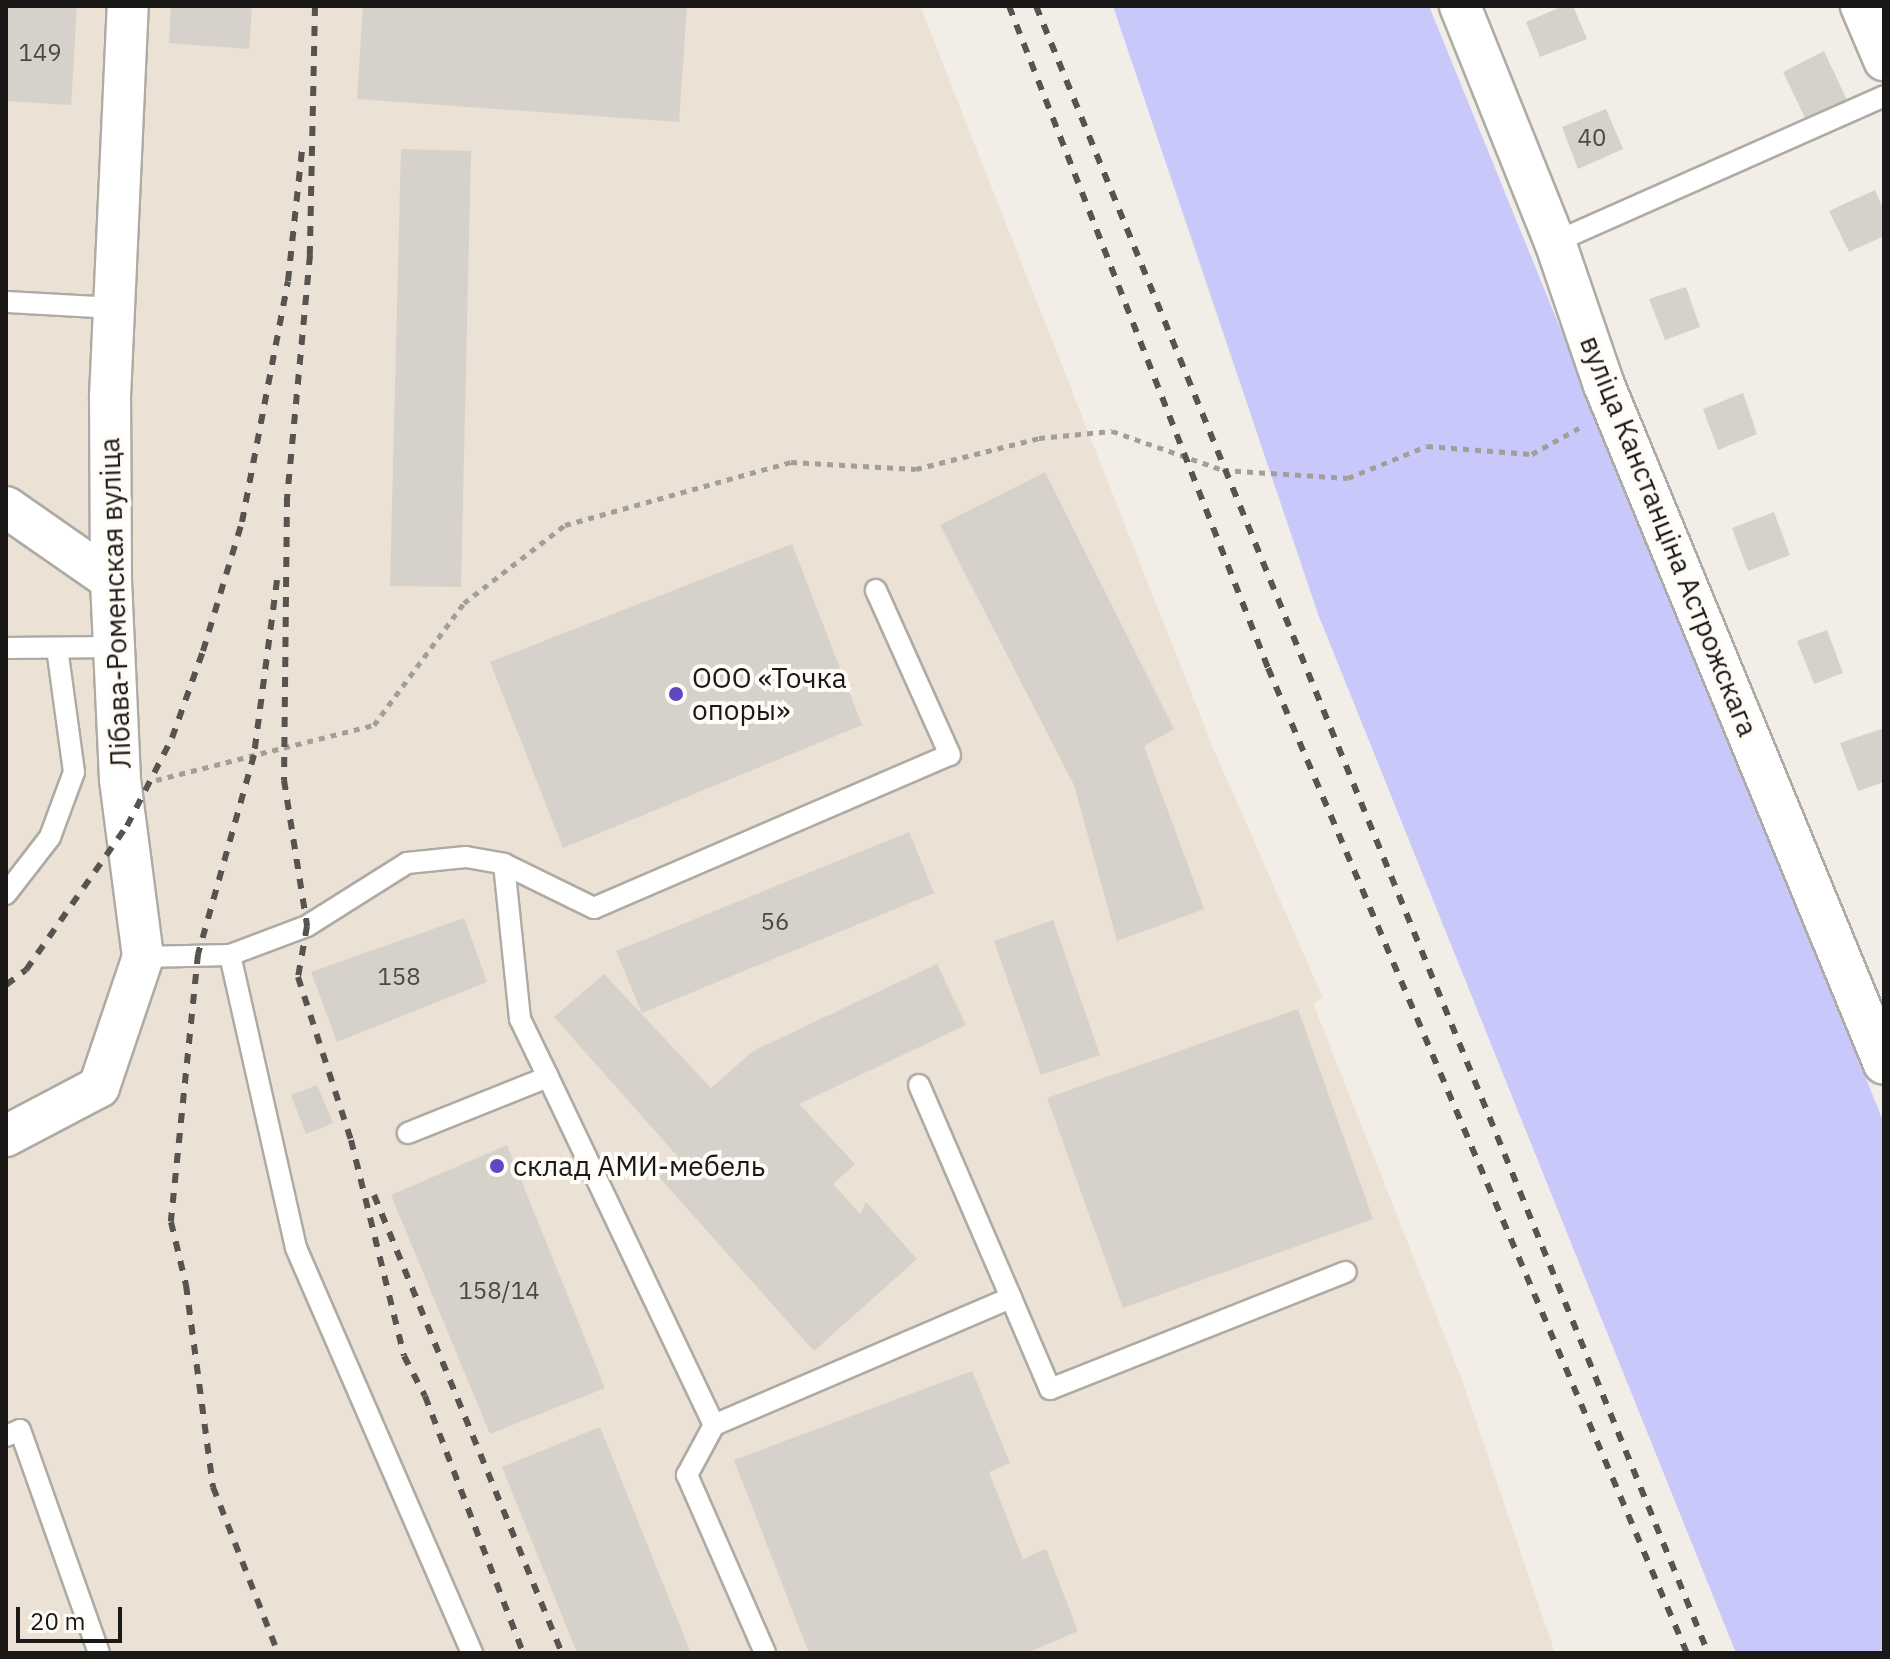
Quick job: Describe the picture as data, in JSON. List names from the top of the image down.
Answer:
{
  "streets": {
    "street": ["вуліца Канстанціна Астрожскага", "Лібава-Роменская вуліца"]
  },
  "places": ["ООО «Точка опоры»", "склад АМИ-мебель"],
  "house_numbers": [
    "149",
    "40",
    "56",
    "158",
    "158/14"
  ],
  "scale_bar": "20 m"
}
